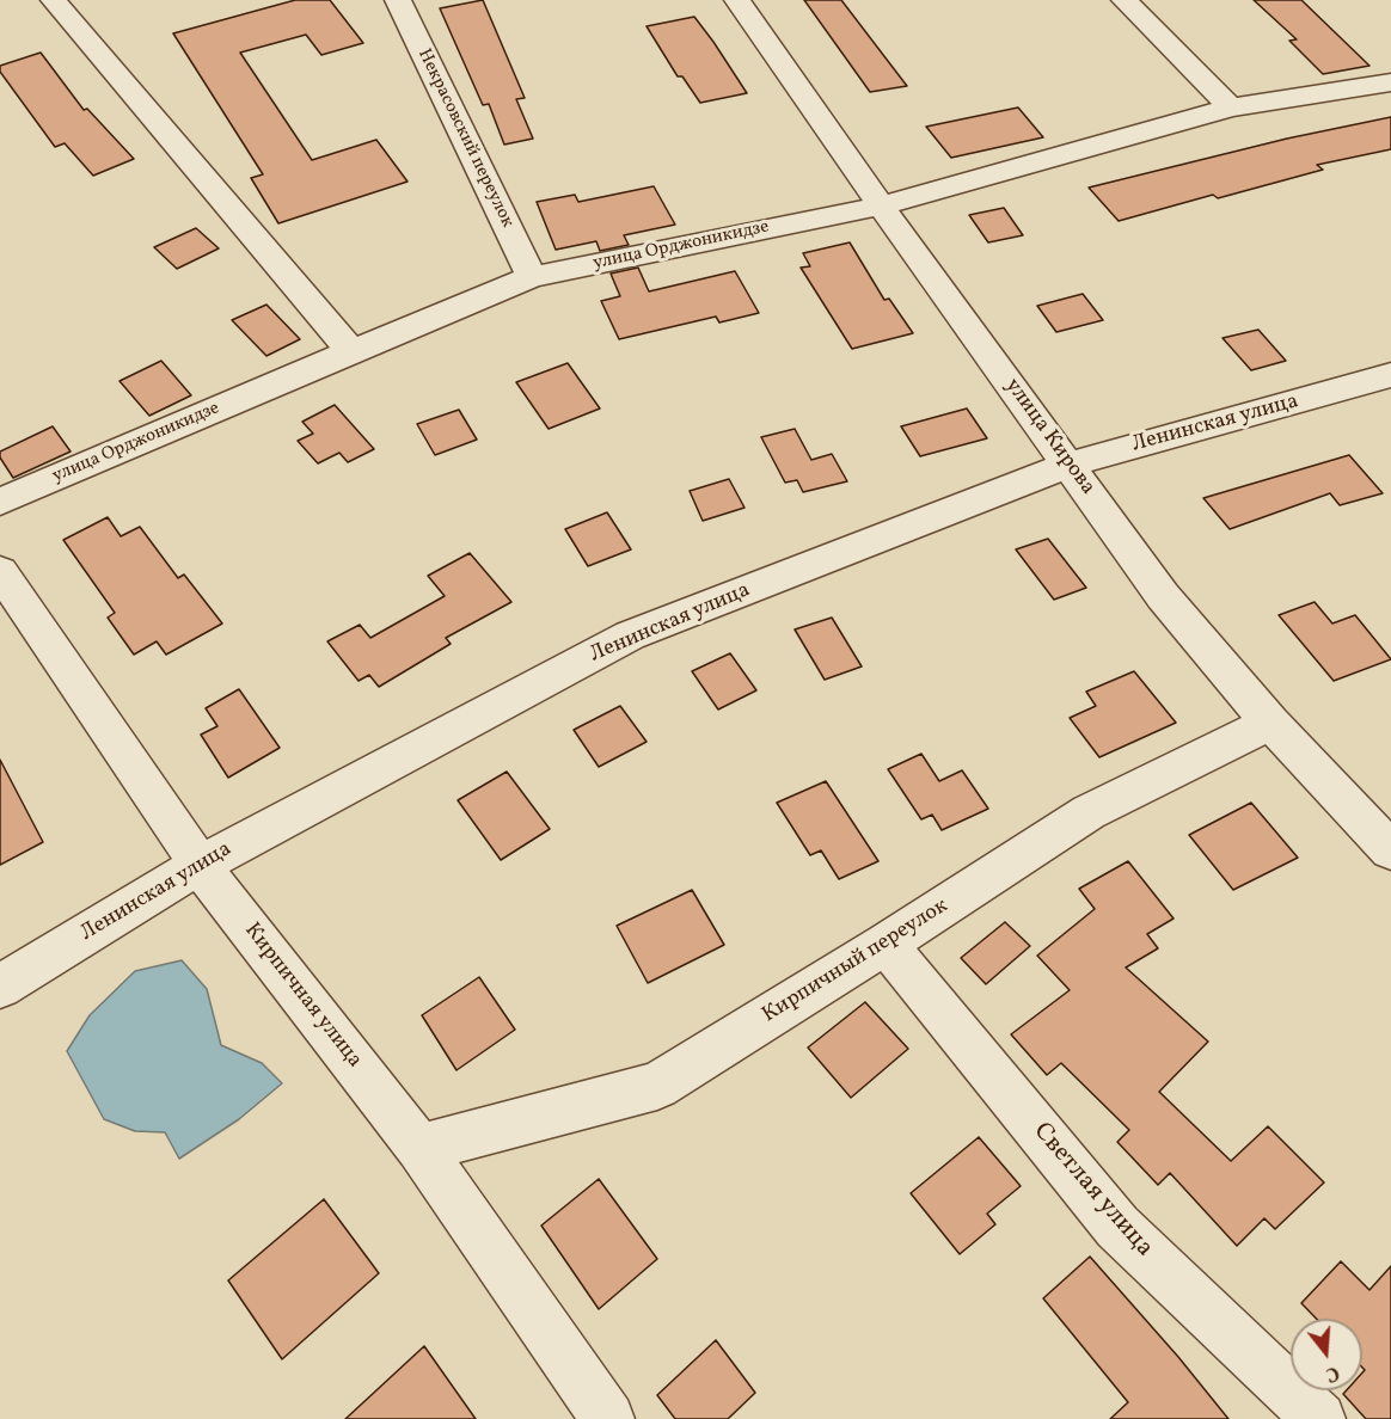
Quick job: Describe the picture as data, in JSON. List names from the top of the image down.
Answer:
{
  "streets": {
    "street": [
      "Некрасовский переулок",
      "улица Орджоникидзе",
      "Ленинская улица",
      "улица Кирова",
      "Кирпичный переулок",
      "Кирпичная улица",
      "Светлая улица"
    ]
  },
  "crossings": [
    ["Некрасовский переулок", "улица Орджоникидзе"],
    ["улица Орджоникидзе", "улица Кирова"],
    ["Ленинская улица", "улица Кирова"],
    ["Ленинская улица", "Кирпичная улица"],
    ["улица Кирова", "Кирпичный переулок"],
    ["Кирпичный переулок", "Кирпичная улица"],
    ["Кирпичный переулок", "Светлая улица"]
  ],
  "north": "bottom"
}
